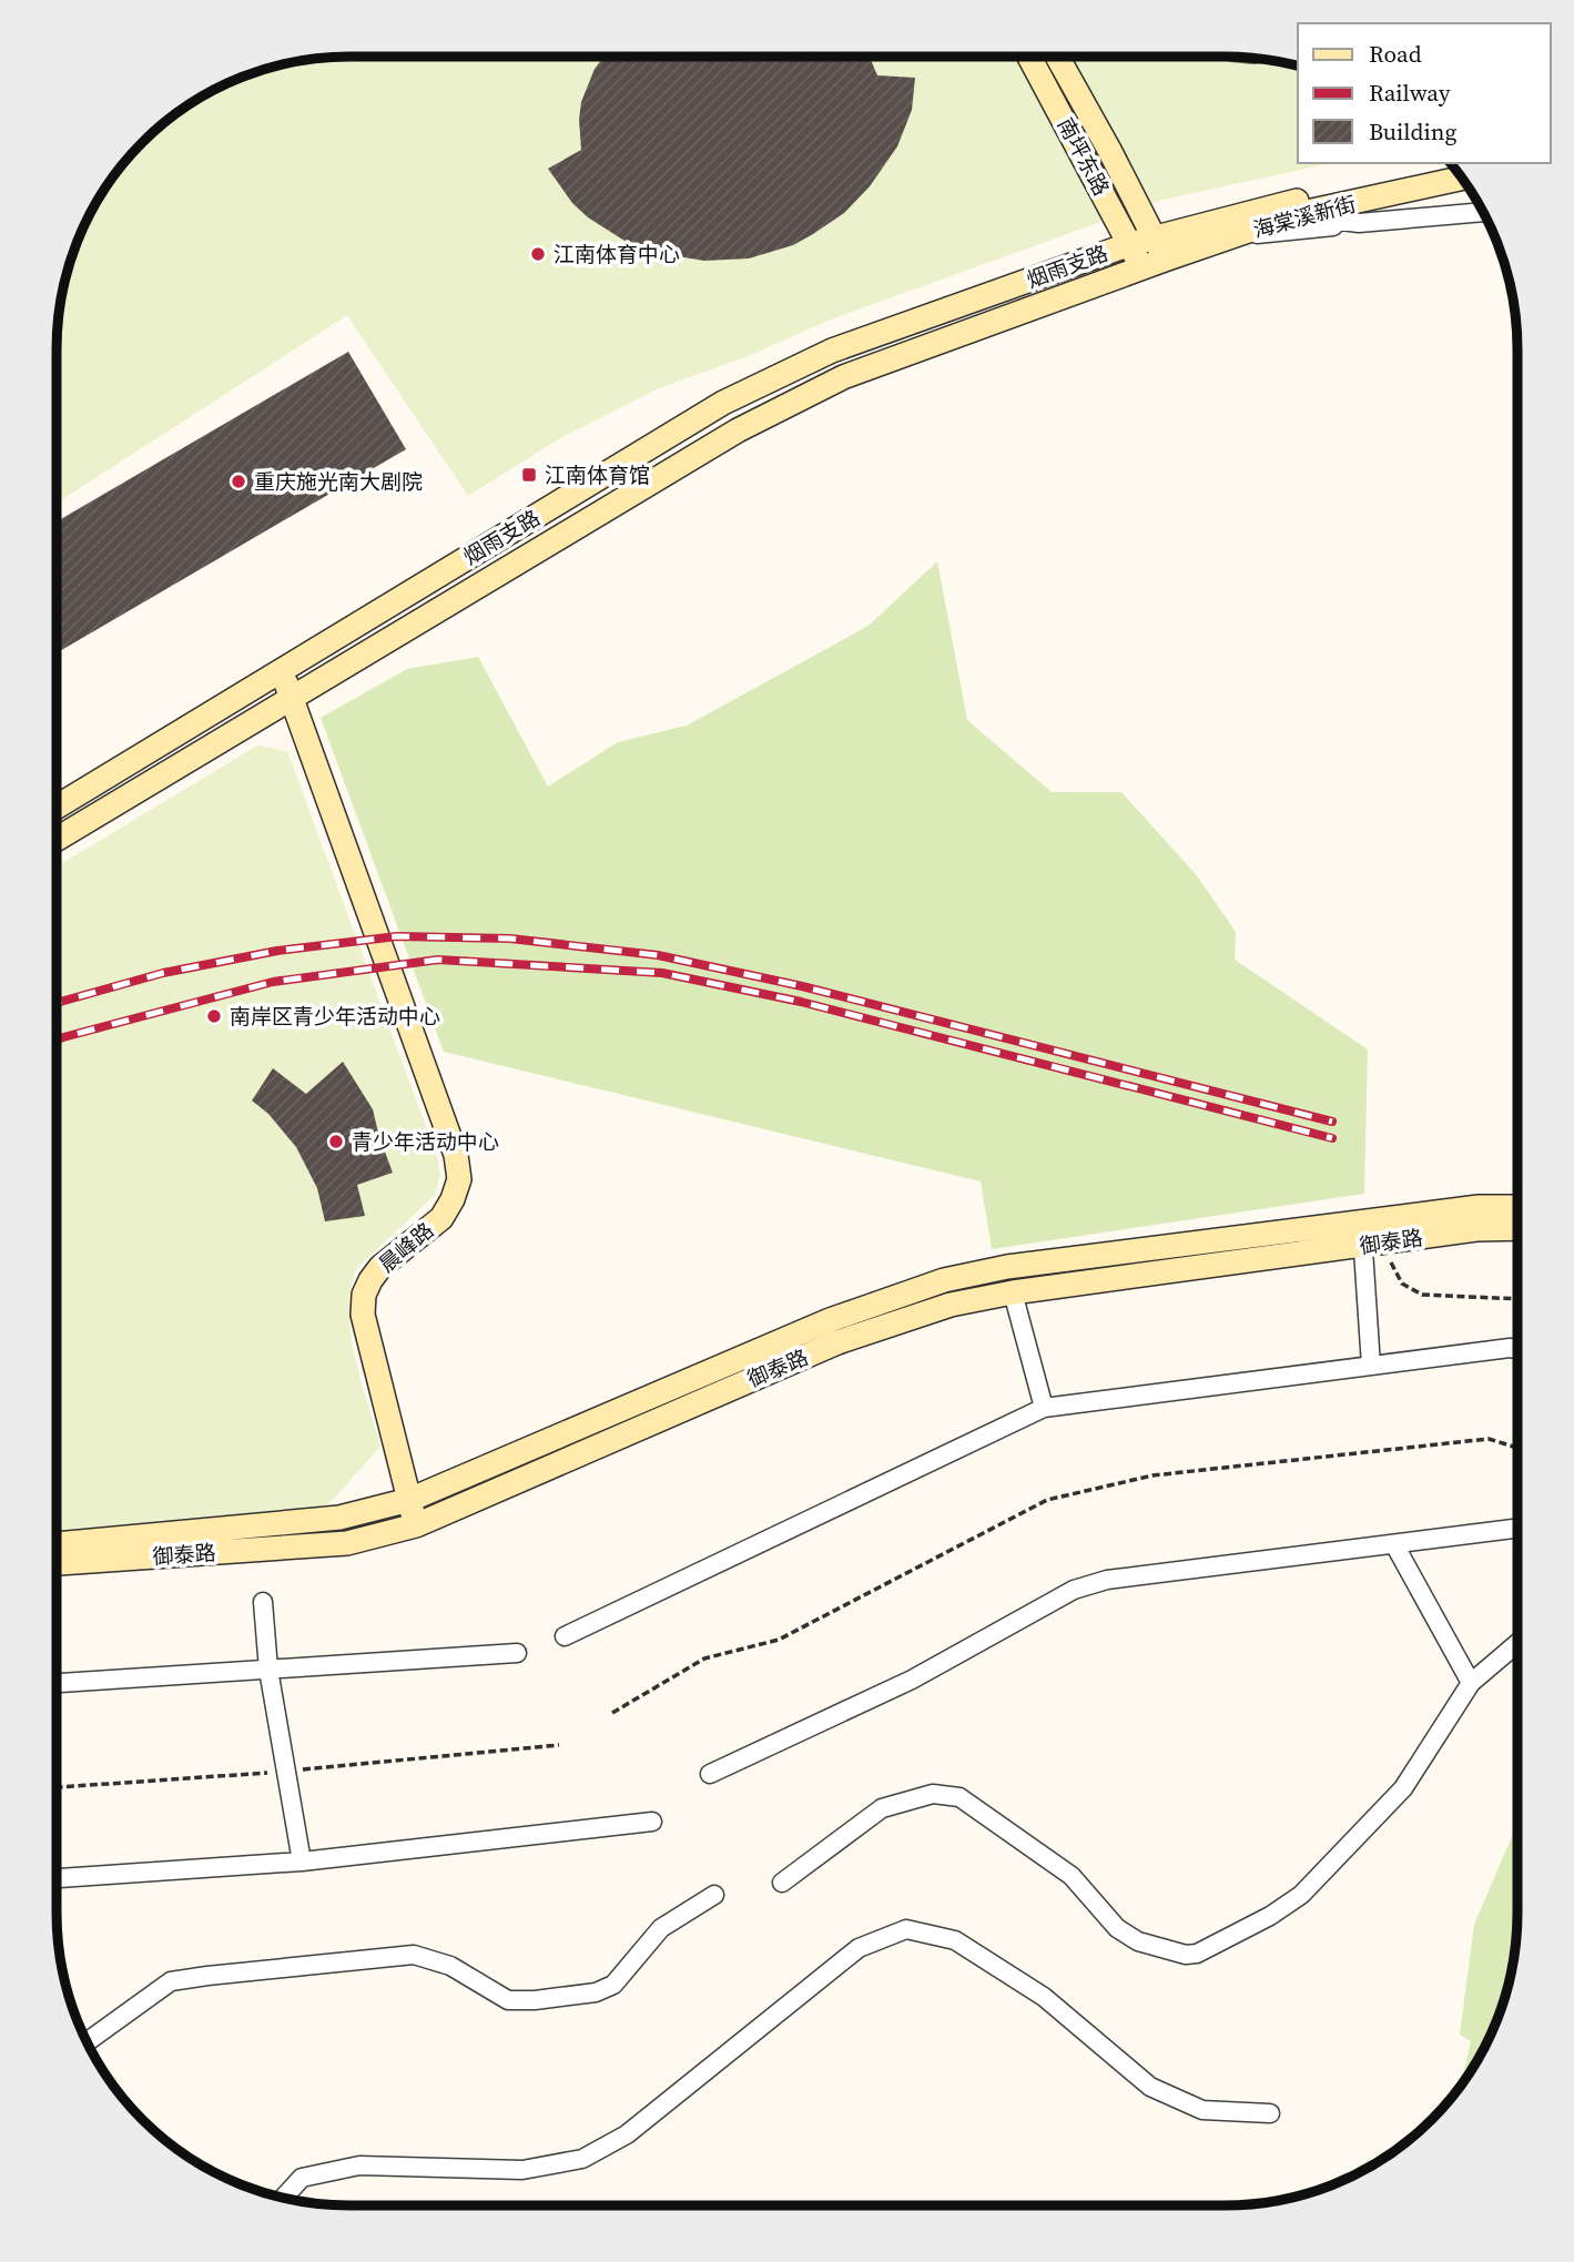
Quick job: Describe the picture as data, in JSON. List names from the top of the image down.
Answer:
{
  "streets": {
    "street": [
      "南坪东路",
      "海棠溪新街",
      "烟雨支路",
      "御泰路",
      "晨峰路"
    ]
  },
  "crossings": [
    ["南坪东路", "海棠溪新街"],
    ["南坪东路", "烟雨支路"],
    ["海棠溪新街", "烟雨支路"],
    ["烟雨支路", "晨峰路"],
    ["御泰路", "晨峰路"]
  ],
  "places": {
    "other": [
      "江南体育中心",
      "重庆施光南大剧院",
      "南岸区青少年活动中心",
      "青少年活动中心"
    ],
    "transit": ["江南体育馆"]
  },
  "legend": ["Road", "Railway", "Building"]
}
